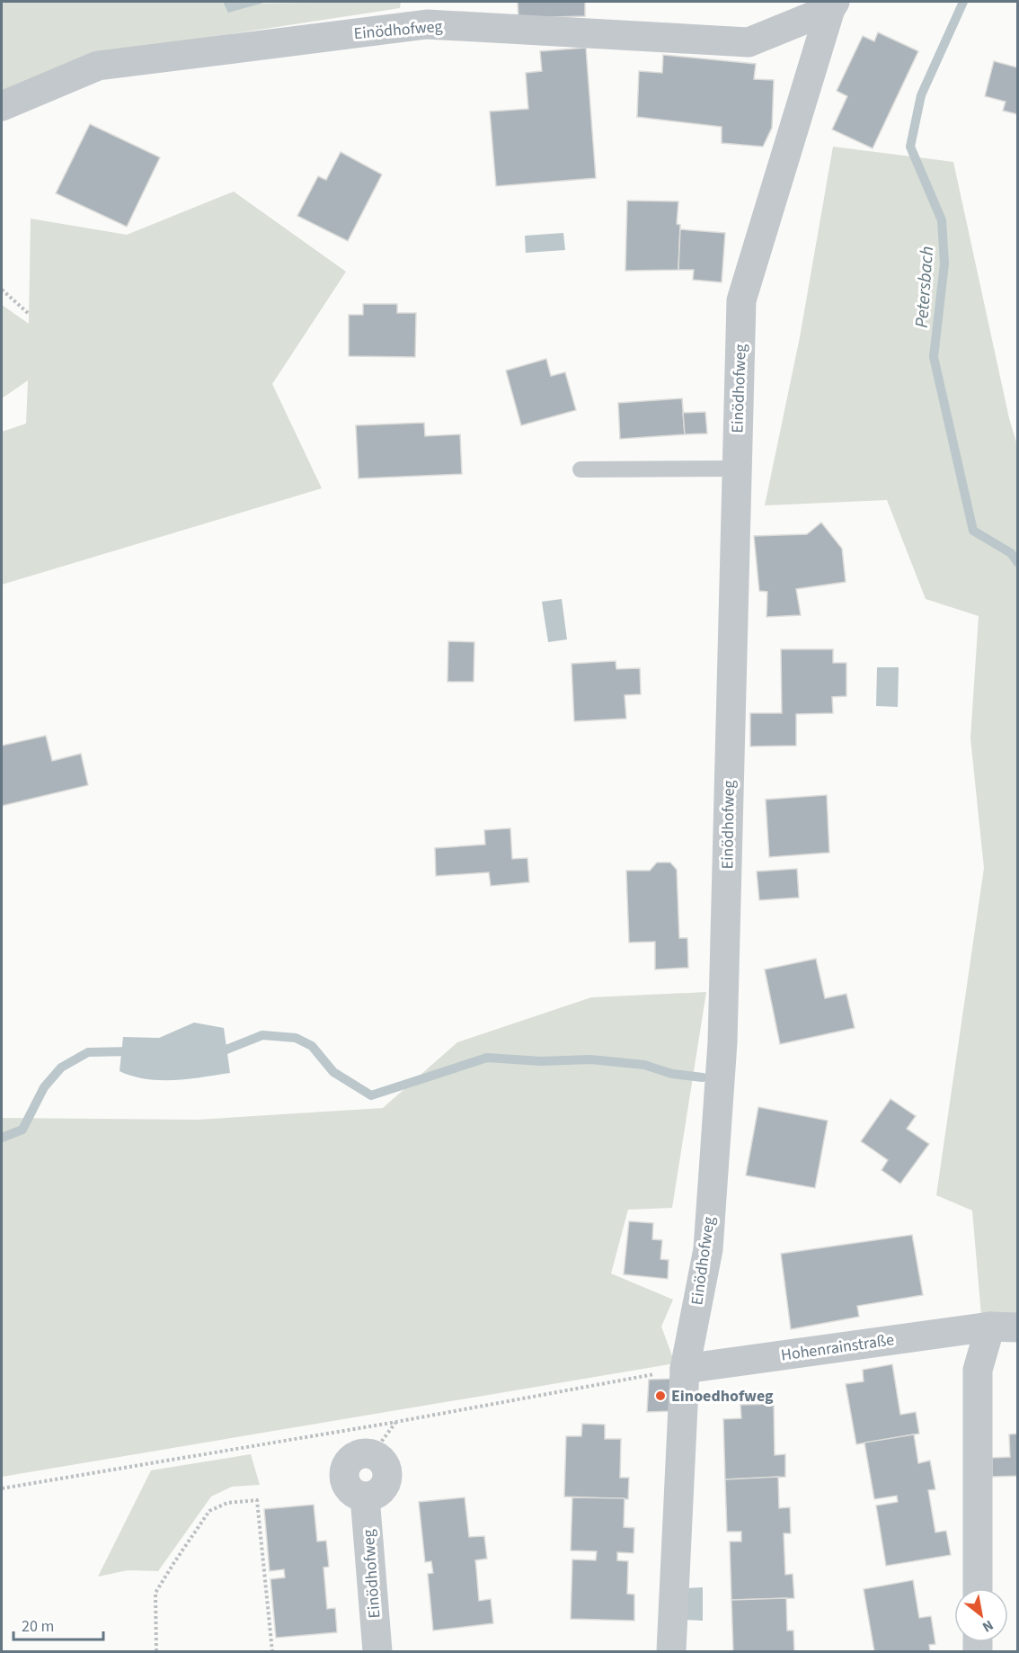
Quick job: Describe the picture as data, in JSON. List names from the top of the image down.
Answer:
{
  "streets": {
    "street": ["Einödhofweg", "Hohenrainstraße"]
  },
  "crossings": [
    ["Einödhofweg", "Hohenrainstraße"]
  ],
  "water": ["Petersbach"],
  "places": ["Einoedhofweg"],
  "scale_bar": "20 m",
  "north": "bottom right"
}
